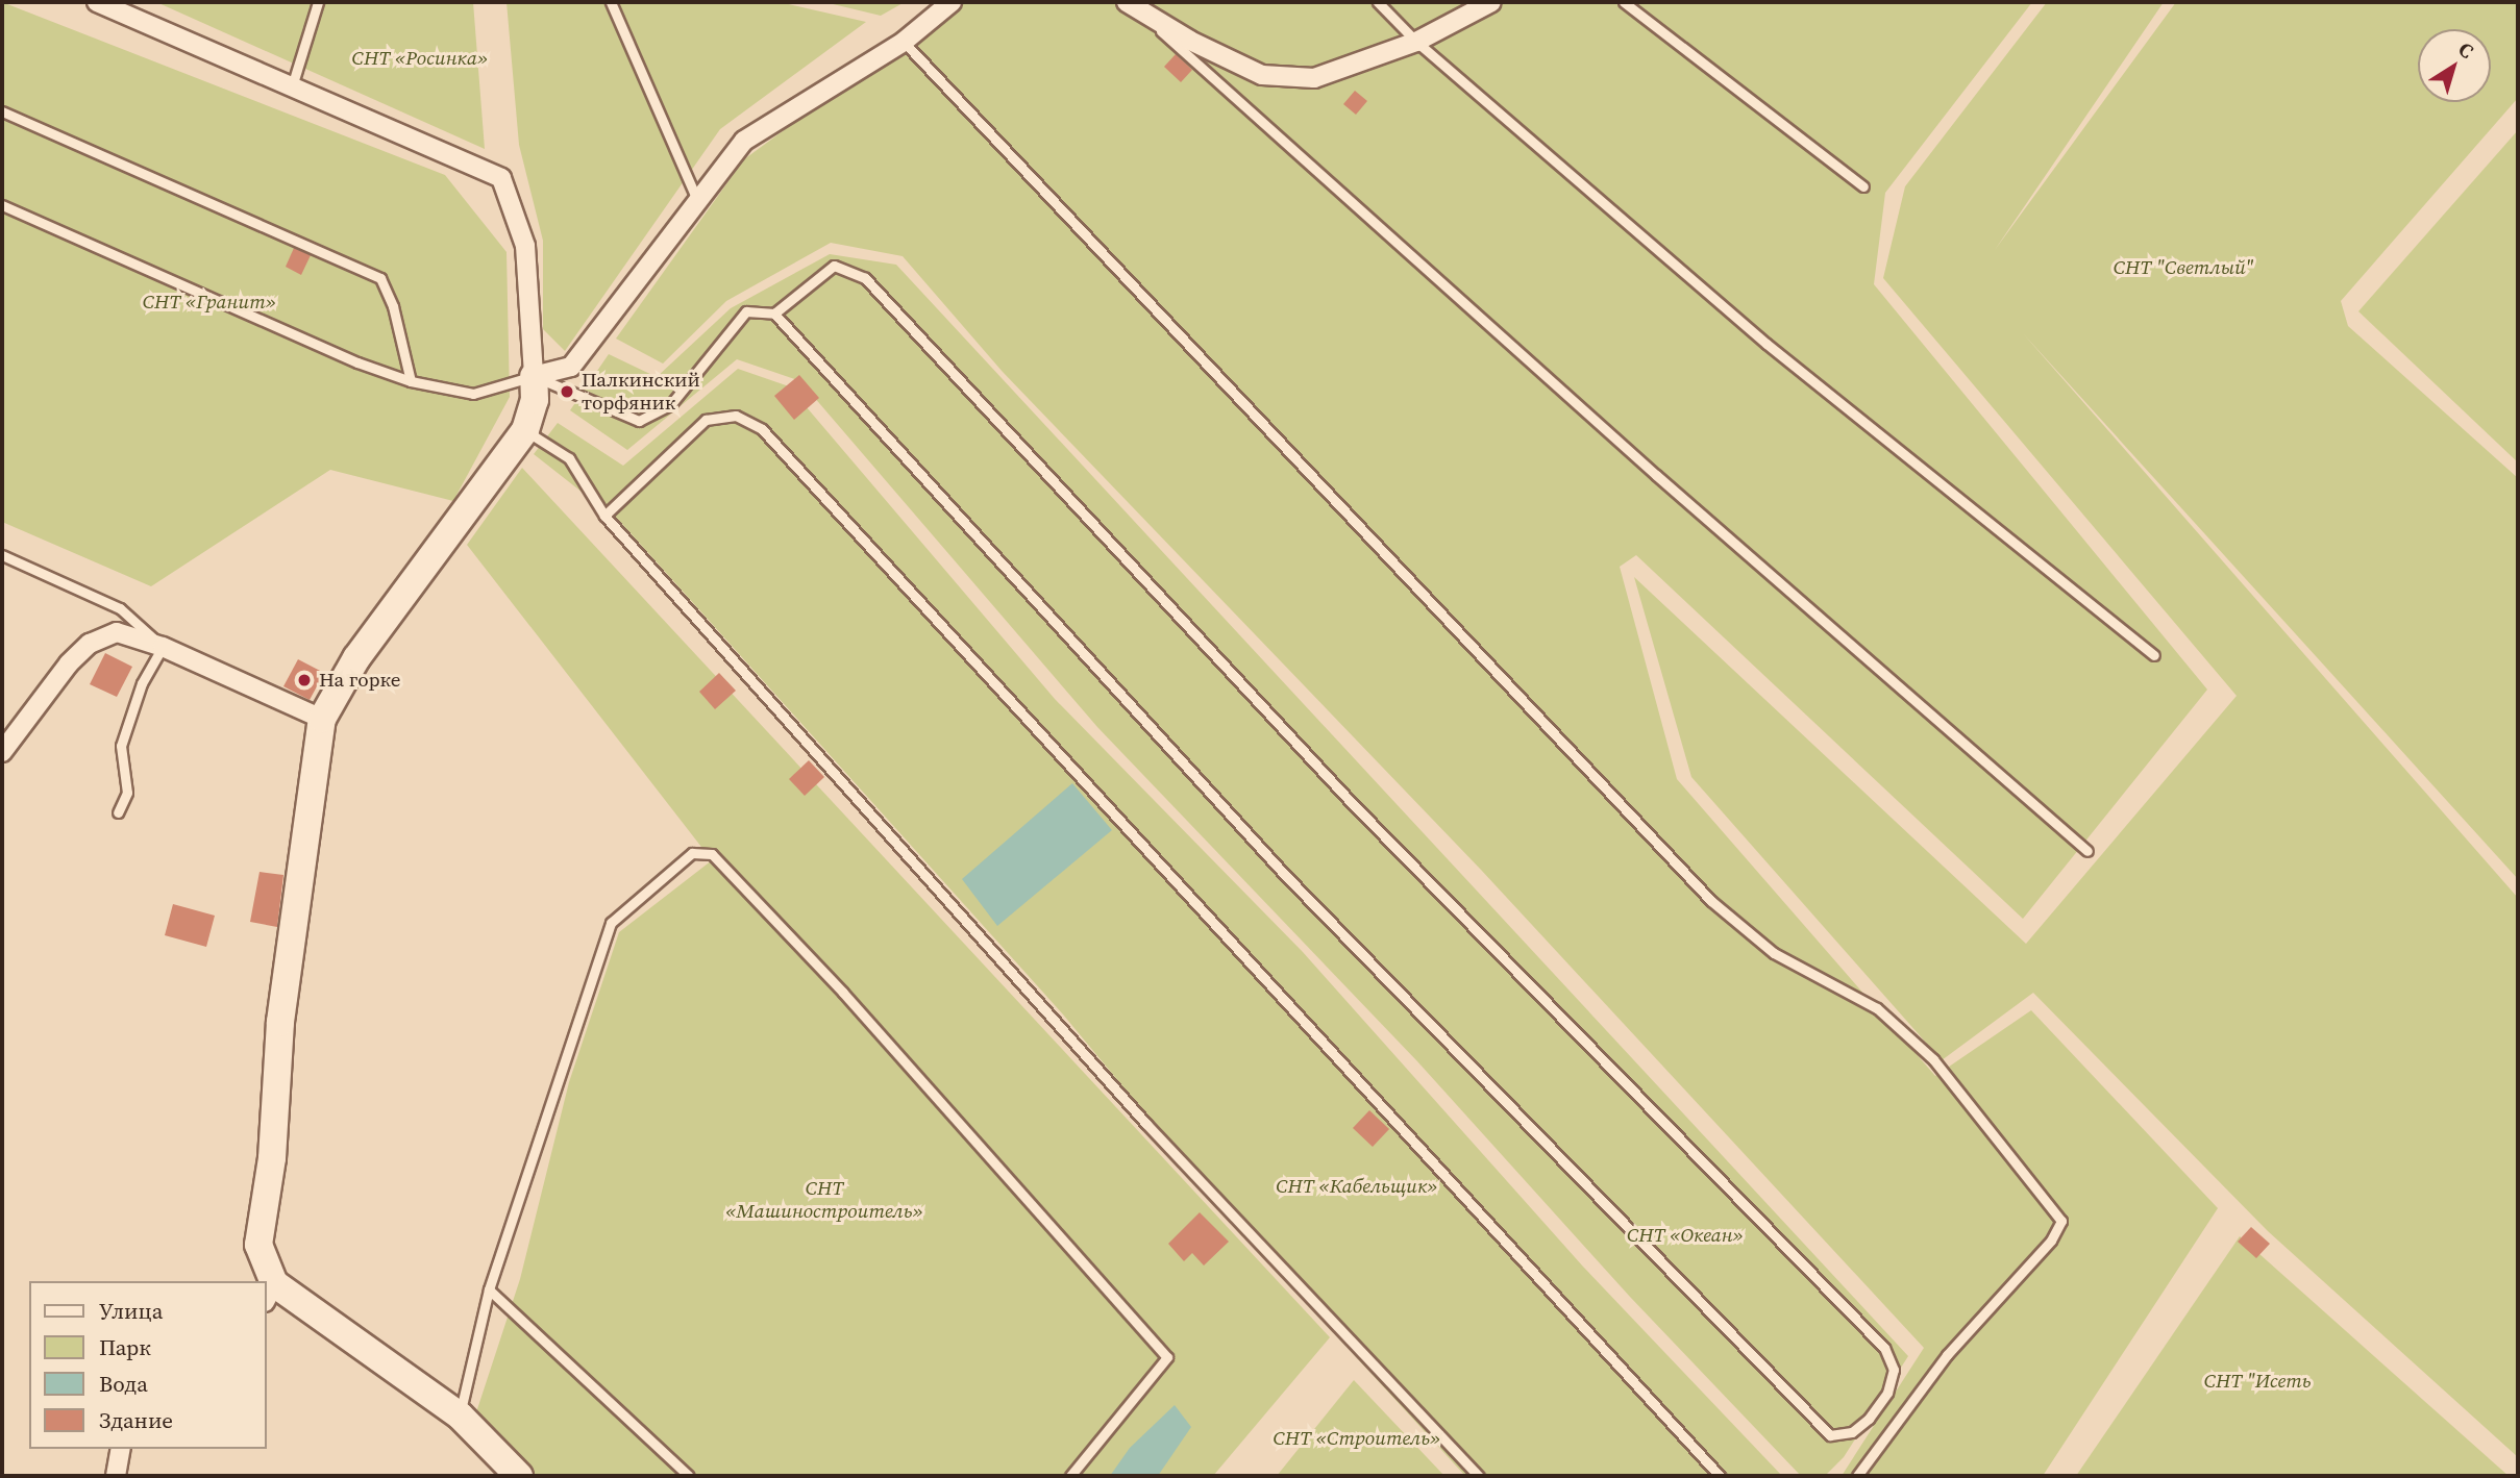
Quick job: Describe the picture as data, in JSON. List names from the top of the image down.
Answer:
{
  "parks": [
    "СНТ «Росинка»",
    "СНТ \"Светлый\"",
    "СНТ «Гранит»",
    "СНТ «Кабельщик»",
    "СНТ «Машиностроитель»",
    "СНТ «Океан»",
    "СНТ \"Исеть",
    "СНТ «Строитель»"
  ],
  "places": ["Палкинский торфяник", "На горке"],
  "legend": [
    "Улица",
    "Парк",
    "Вода",
    "Здание"
  ],
  "north": "top right"
}
